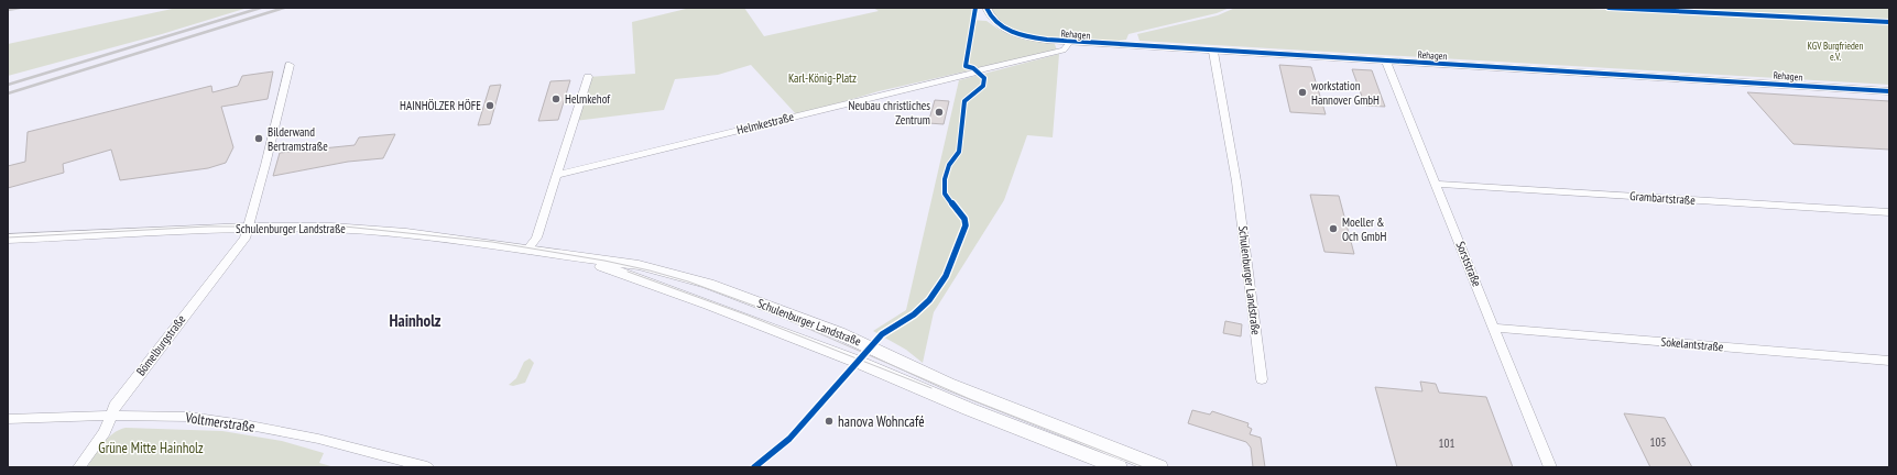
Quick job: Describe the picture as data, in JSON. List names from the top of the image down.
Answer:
{
  "streets": {
    "main road": ["Schulenburger Landstraße"],
    "street": [
      "Rehagen",
      "Helmkestraße",
      "Grambartstraße",
      "Sorststraße",
      "Sokelantstraße",
      "Bömelburgstraße",
      "Voltmerstraße"
    ]
  },
  "crossings": [
    ["Rehagen", "Helmkestraße"],
    ["Rehagen", "Schulenburger Landstraße"],
    ["Rehagen", "Sorststraße"],
    ["Grambartstraße", "Sorststraße"],
    ["Schulenburger Landstraße", "Bömelburgstraße"],
    ["Sorststraße", "Sokelantstraße"],
    ["Bömelburgstraße", "Voltmerstraße"]
  ],
  "districts": ["Hainholz"],
  "parks": ["KGV Burgfrieden e.V.", "Karl-König-Platz", "Grüne Mitte Hainholz"],
  "places": [
    "workstation Hannover GmbH",
    "Helmkehof",
    "HAINHÖLZER HÖFE",
    "Neubau christliches Zentrum",
    "Bilderwand Bertramstraße",
    "Moeller & Och GmbH",
    "hanova Wohncafé"
  ],
  "house_numbers": ["105", "101"]
}
